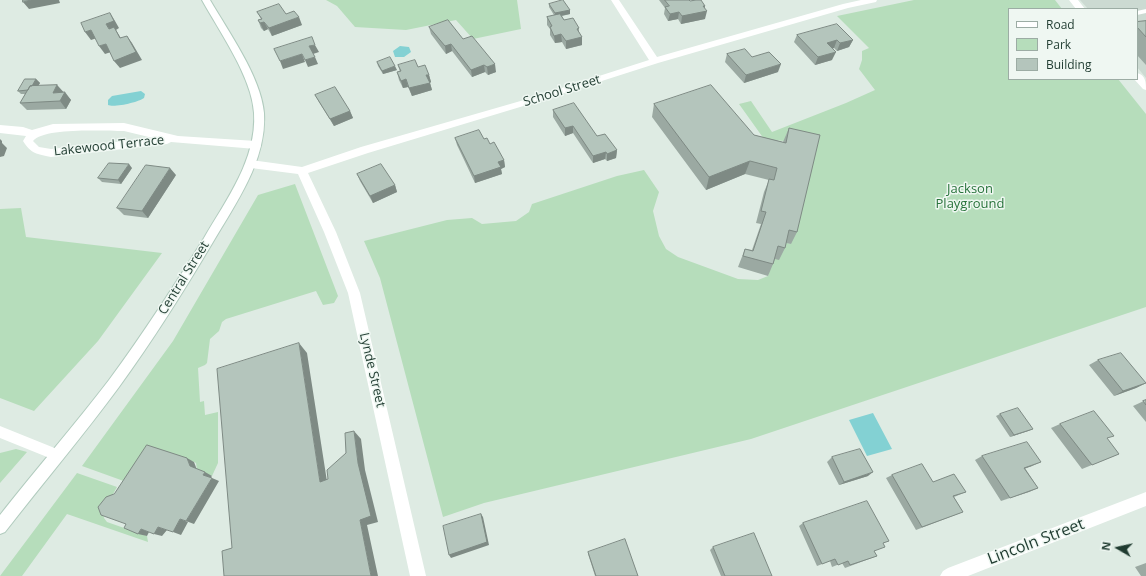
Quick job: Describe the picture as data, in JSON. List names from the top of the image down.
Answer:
{
  "streets": {
    "street": [
      "School Street",
      "Lakewood Terrace",
      "Central Street",
      "Lynde Street",
      "Lincoln Street"
    ]
  },
  "crossings": [
    ["School Street", "Central Street"],
    ["School Street", "Lynde Street"],
    ["Lakewood Terrace", "Central Street"]
  ],
  "parks": ["Jackson Playground"],
  "legend": ["Road", "Park", "Building"],
  "north": "left"
}
